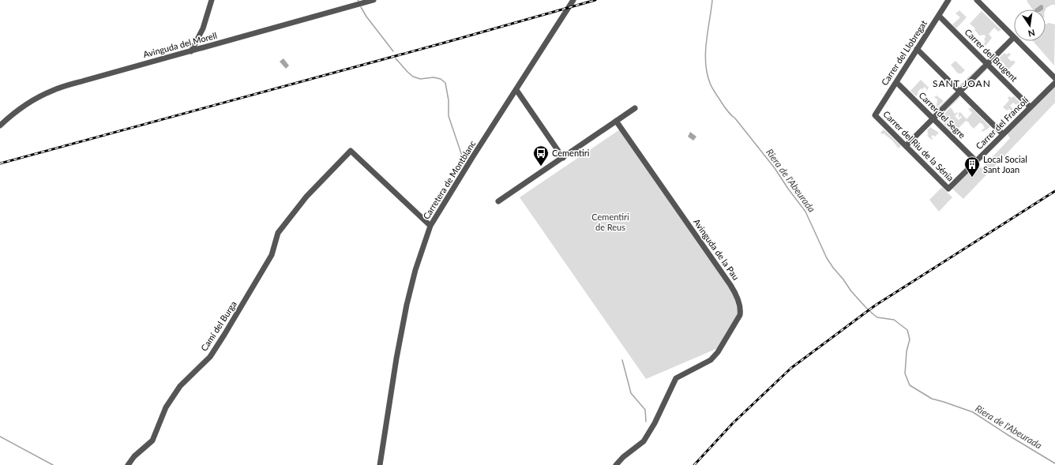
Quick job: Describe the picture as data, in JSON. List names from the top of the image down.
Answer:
{
  "streets": {
    "street": [
      "Avinguda del Morell",
      "Carrer del Llobregat",
      "Carrer del Brugent",
      "Carrer del Segre",
      "Carrer del Francolí",
      "Carrer del Riu de la Sénia",
      "Carretera de Montblanc",
      "Avinguda de la Pau",
      "Camí del Burga"
    ]
  },
  "crossings": [
    ["Carrer del Llobregat", "Carrer del Brugent"],
    ["Carrer del Llobregat", "Carrer del Segre"],
    ["Carrer del Llobregat", "Carrer del Riu de la Sénia"],
    ["Carrer del Brugent", "Carrer del Francolí"],
    ["Carrer del Segre", "Carrer del Francolí"],
    ["Carrer del Francolí", "Carrer del Riu de la Sénia"],
    ["Carretera de Montblanc", "Camí del Burga"]
  ],
  "districts": ["SANT JOAN"],
  "water": ["Riera de l'Abeurada"],
  "parks": ["Cementiri de Reus"],
  "places": {
    "bus stop": ["Cementiri"],
    "building": ["Local Social Sant Joan"]
  },
  "north": "bottom"
}
